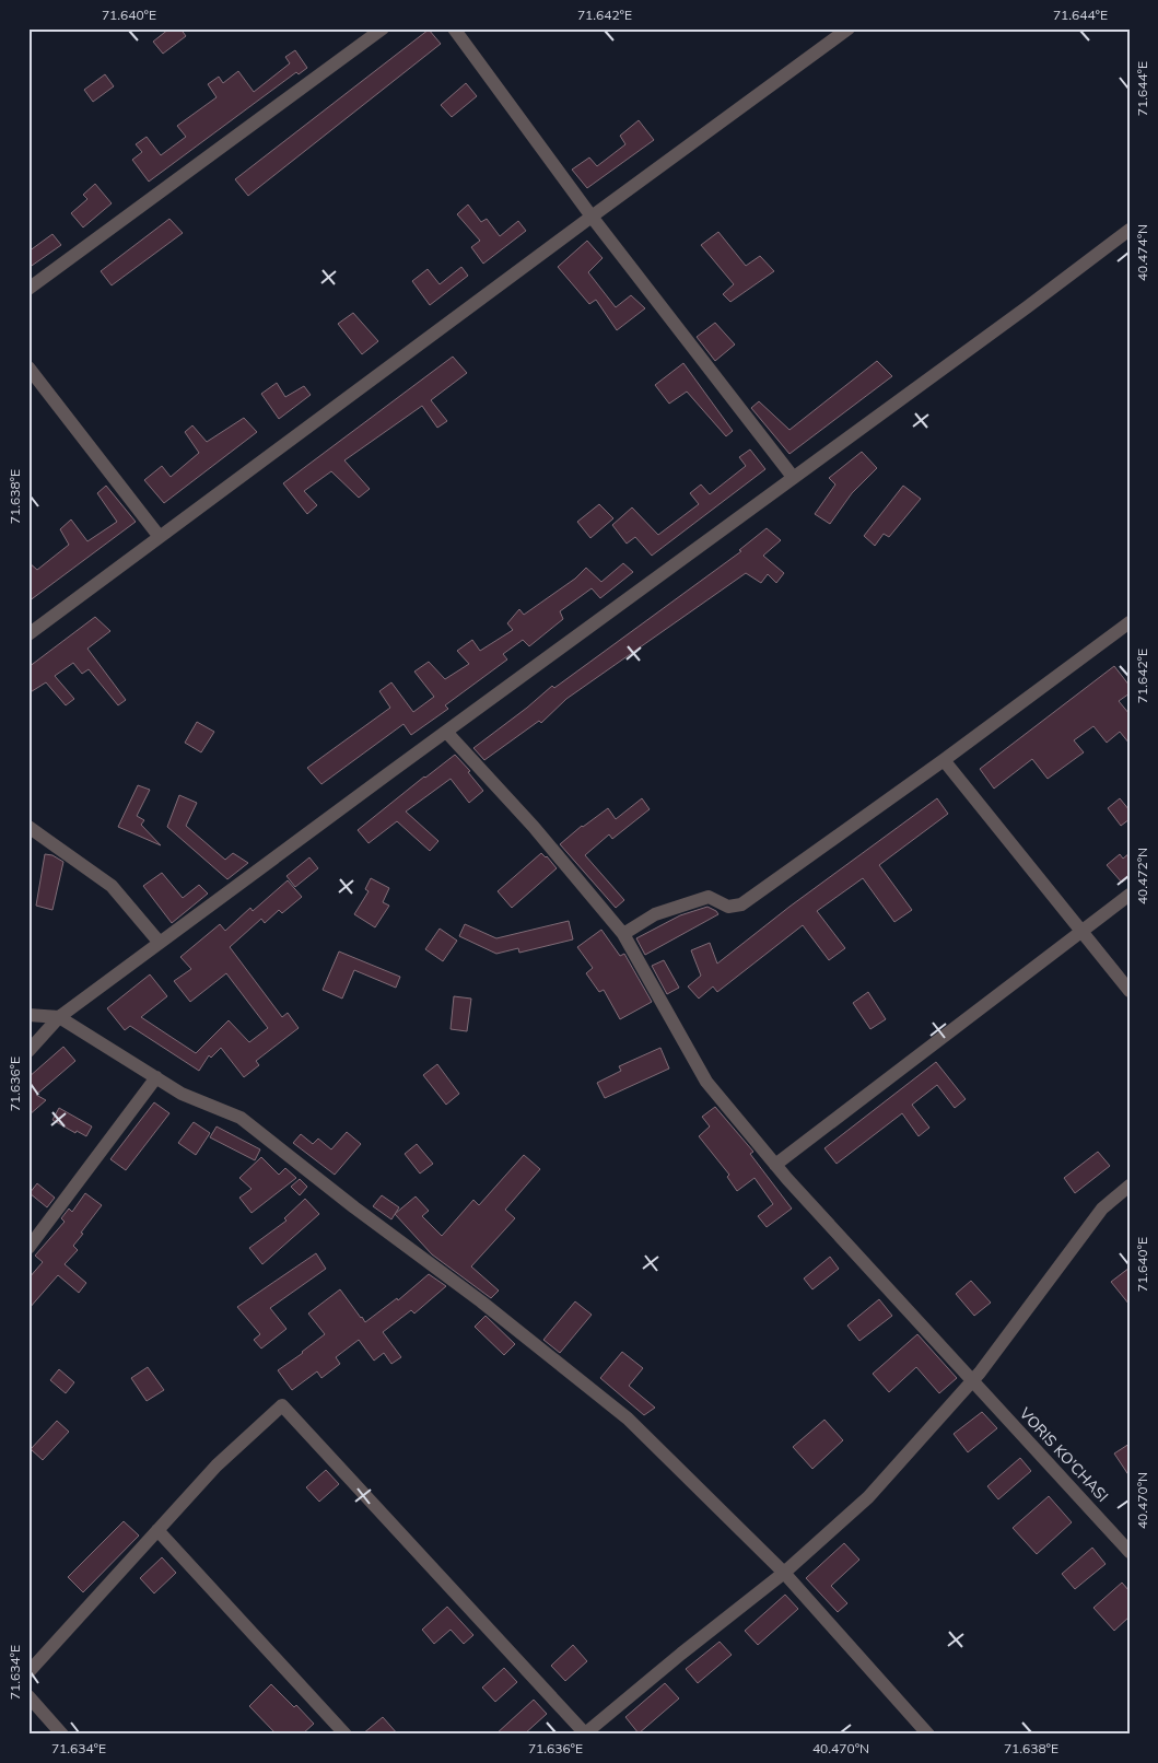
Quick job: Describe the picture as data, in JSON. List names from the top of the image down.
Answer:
{
  "streets": {
    "street": ["VORIS KO'CHASI"]
  },
  "coordinates": [
    "71.640°E",
    "71.642°E",
    "71.644°E",
    "40.474°N",
    "71.638°E",
    "40.472°N",
    "71.636°E",
    "40.470°N",
    "71.634°E"
  ]
}
